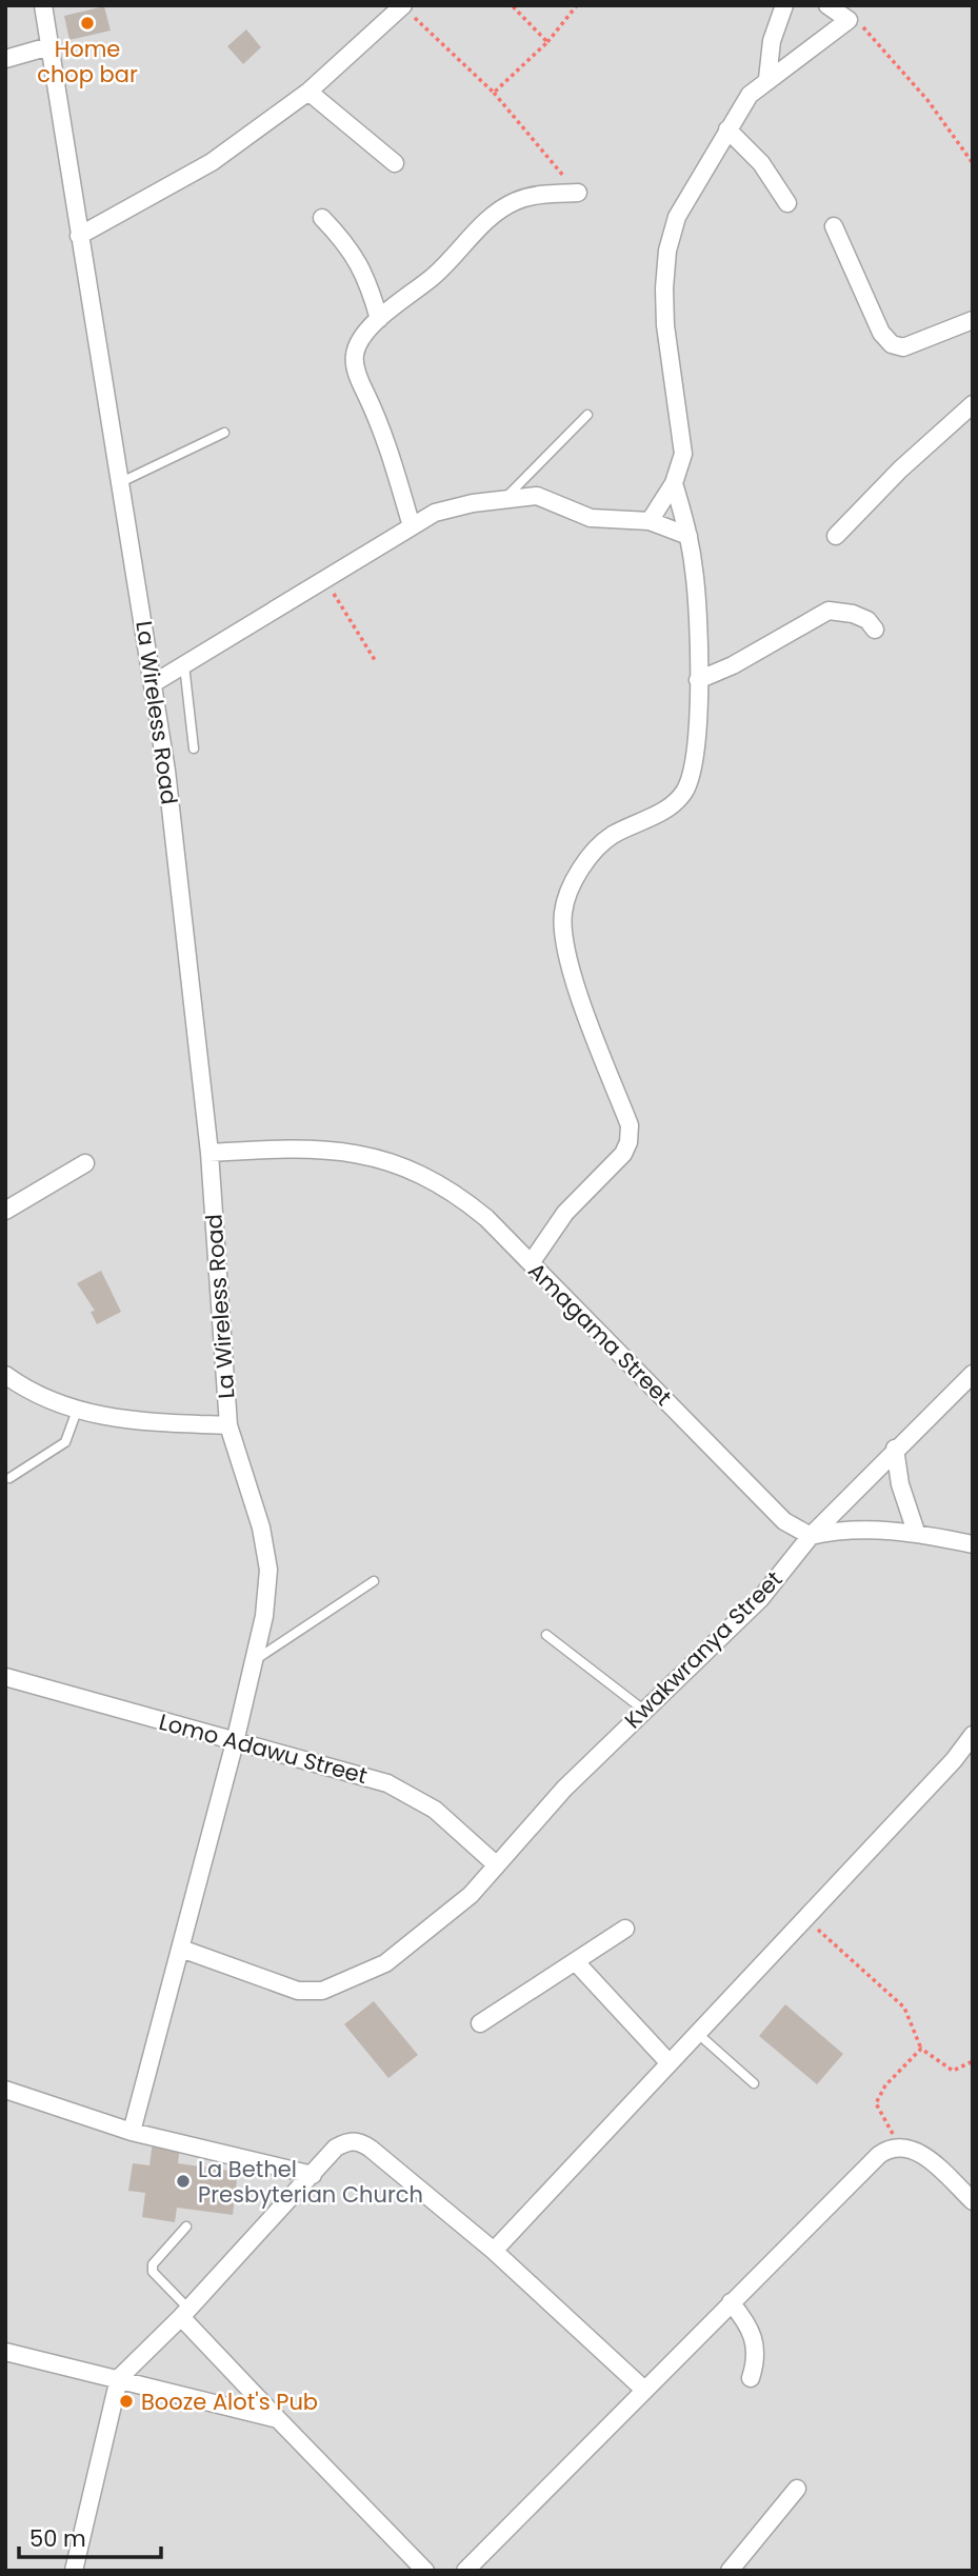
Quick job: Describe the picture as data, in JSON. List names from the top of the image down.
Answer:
{
  "streets": {
    "street": [
      "La Wireless Road",
      "Amagama Street",
      "Kwakwranya Street",
      "Lomo Adawu Street"
    ]
  },
  "crossings": [
    ["La Wireless Road", "Amagama Street"],
    ["La Wireless Road", "Kwakwranya Street"],
    ["La Wireless Road", "Lomo Adawu Street"],
    ["Amagama Street", "Kwakwranya Street"],
    ["Kwakwranya Street", "Lomo Adawu Street"]
  ],
  "places": ["Home chop bar", "La Bethel Presbyterian Church", "Booze Alot's Pub"],
  "scale_bar": "50 m"
}
